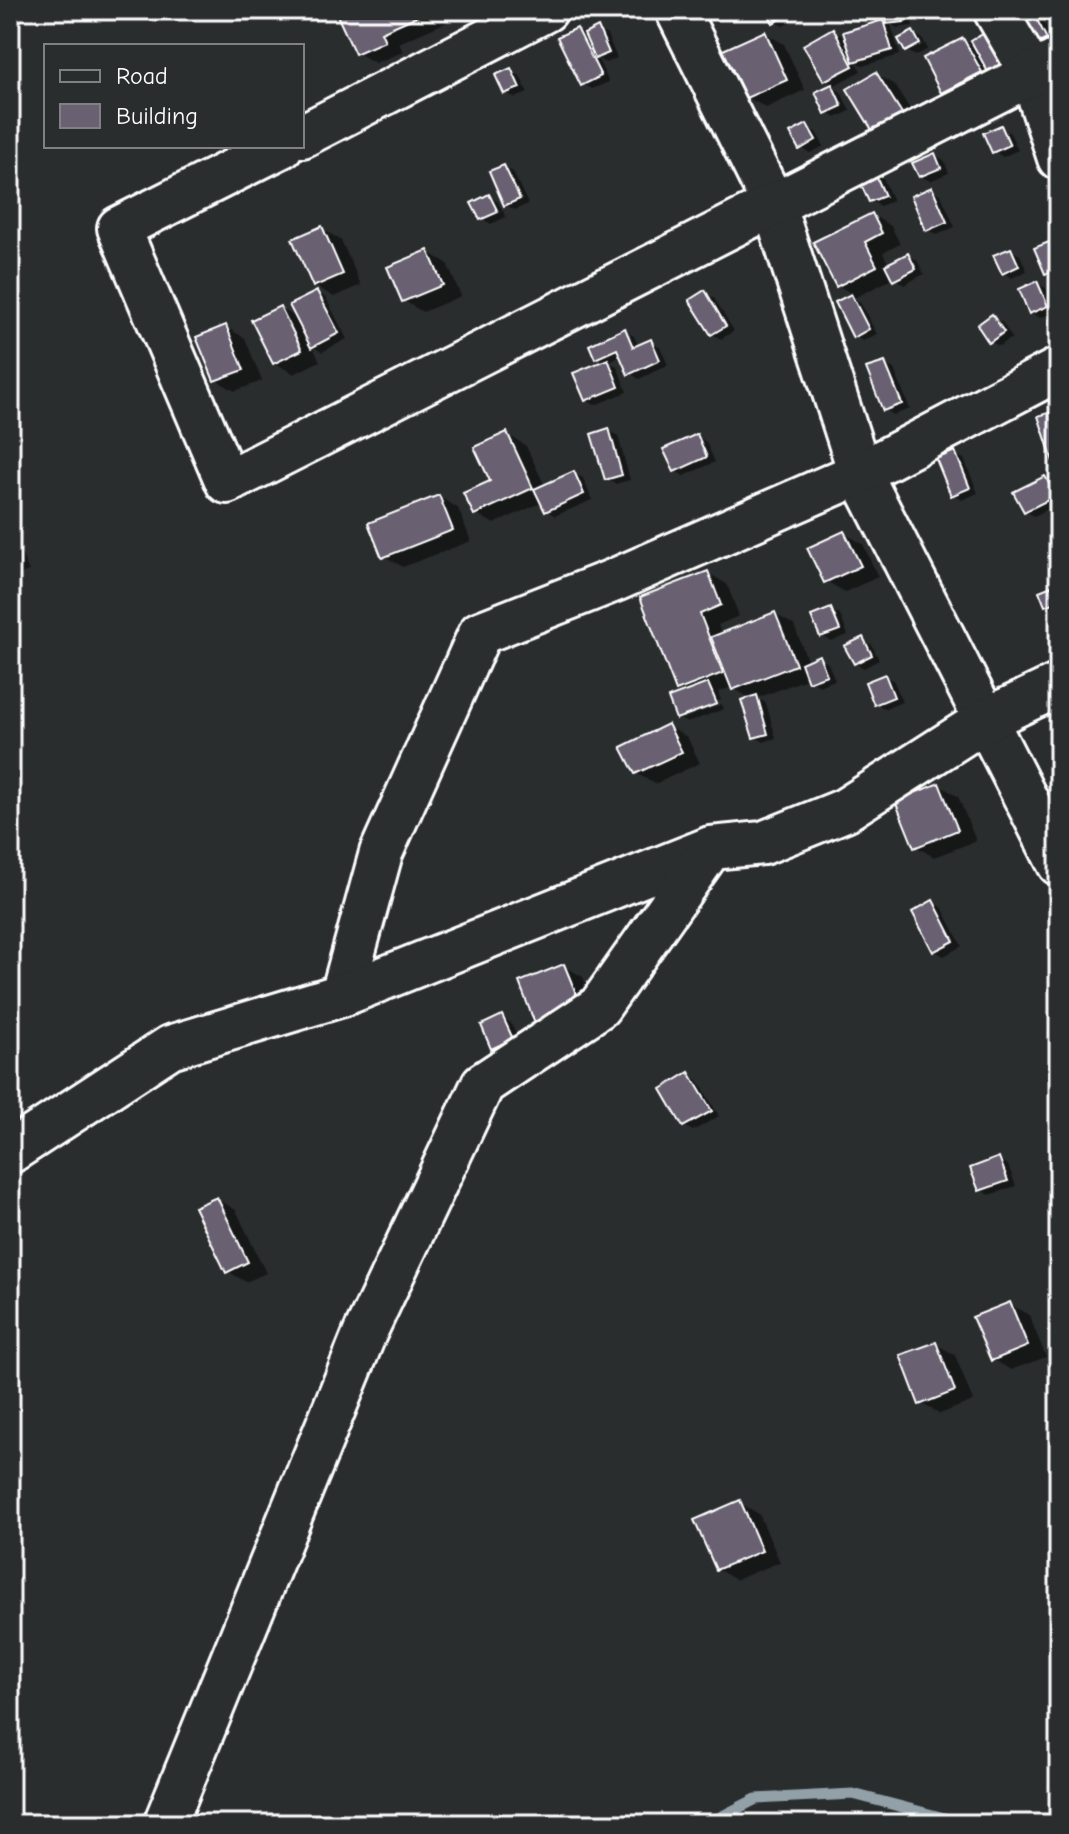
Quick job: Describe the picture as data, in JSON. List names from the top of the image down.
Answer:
{
  "legend": ["Road", "Building"]
}
